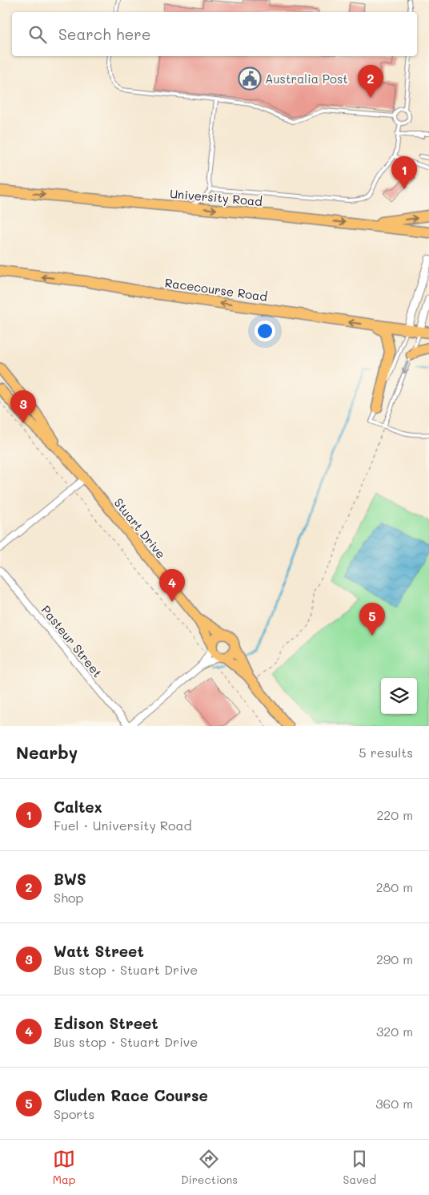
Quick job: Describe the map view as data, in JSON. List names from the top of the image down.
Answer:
{
  "streets": {
    "highway": ["University Road", "Racecourse Road"],
    "main road": ["Stuart Drive"],
    "street": ["Pasteur Street"]
  },
  "one_way": ["University Road", "Racecourse Road"],
  "places": {
    "public building": ["Australia Post"]
  },
  "page": {
    "search": "Search here",
    "pins": [
      "2",
      "1",
      "3",
      "4",
      "5"
    ],
    "heading": ["Nearby", "5 results"],
    "list": [
      {
        "mark": "1",
        "name": "Caltex",
        "note": "Fuel · University Road",
        "value": "220 m"
      },
      {
        "mark": "2",
        "name": "BWS",
        "note": "Shop",
        "value": "280 m"
      },
      {
        "mark": "3",
        "name": "Watt Street",
        "note": "Bus stop · Stuart Drive",
        "value": "290 m"
      },
      {
        "mark": "4",
        "name": "Edison Street",
        "note": "Bus stop · Stuart Drive",
        "value": "320 m"
      },
      {
        "mark": "5",
        "name": "Cluden Race Course",
        "note": "Sports",
        "value": "360 m"
      }
    ],
    "nav": ["Map", "Directions", "Saved"]
  }
}
